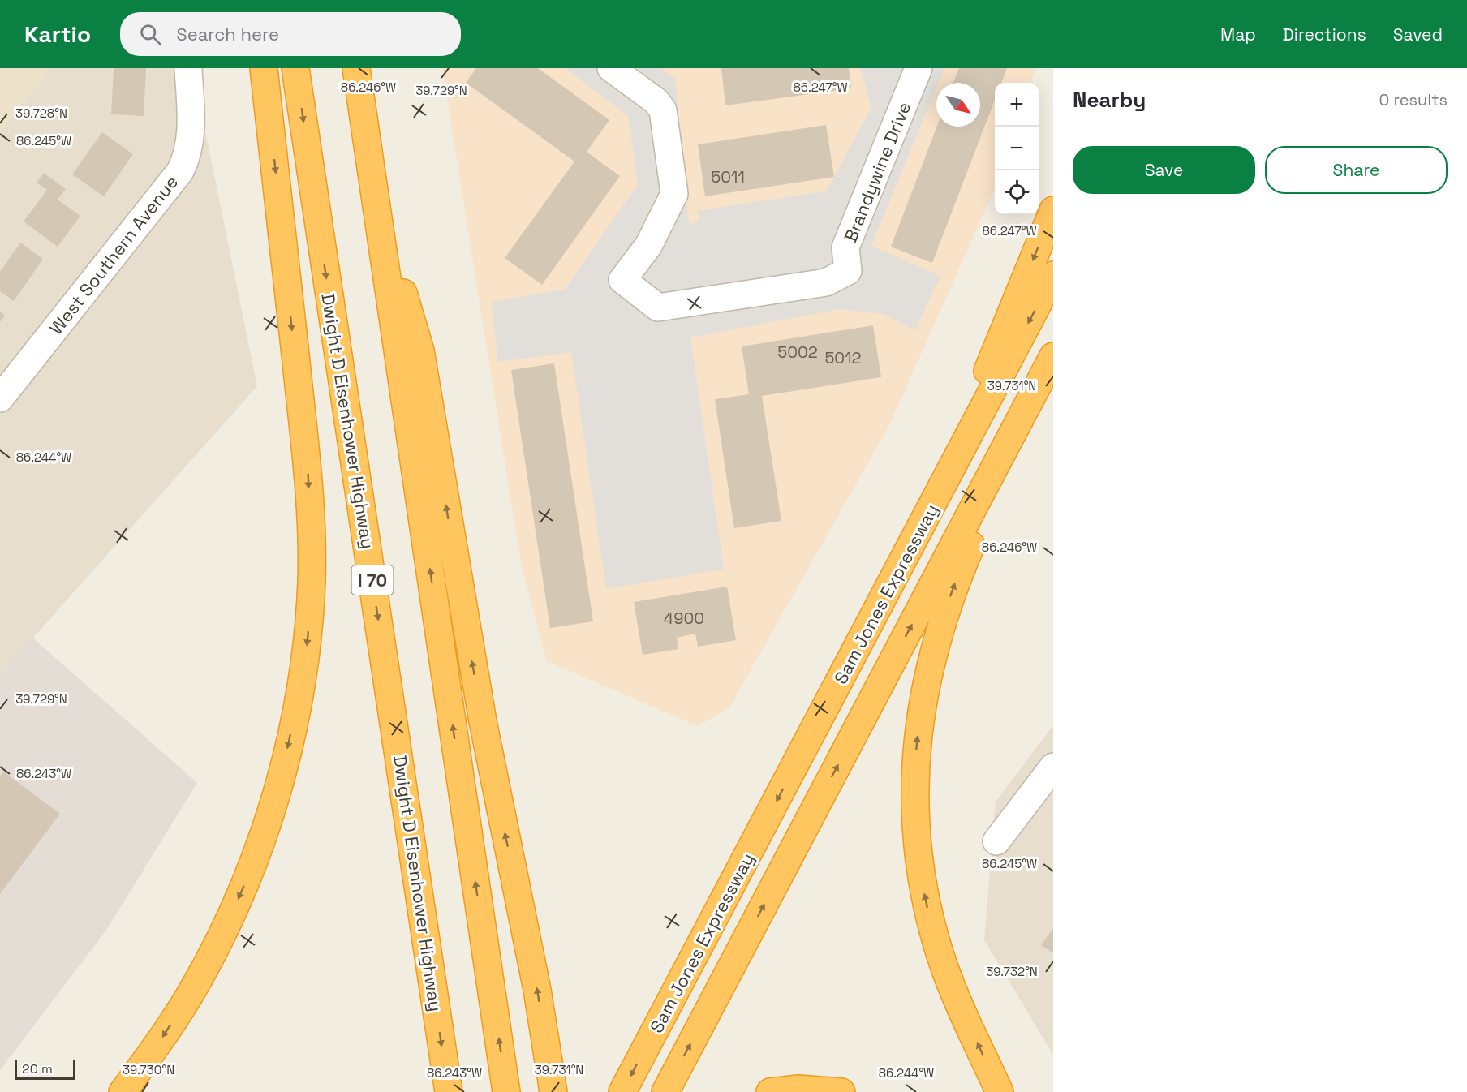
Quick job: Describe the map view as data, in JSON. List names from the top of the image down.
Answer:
{
  "streets": {
    "highway": ["Dwight D Eisenhower Highway", "I 70", "Sam Jones Expressway"],
    "street": ["Brandywine Drive", "West Southern Avenue"]
  },
  "house_numbers": [
    "5011",
    "5002",
    "5012",
    "4900"
  ],
  "scale_bar": "20 m",
  "north": "bottom right",
  "page": {
    "header": "Kartio",
    "search": "Search here",
    "nav": ["Map", "Directions", "Saved"],
    "heading": ["Nearby", "0 results"],
    "map_buttons": ["+", "−"],
    "buttons": ["Save", "Share"],
    "scale": "20 m"
  },
  "coordinates": [
    "86.246°W",
    "86.247°W",
    "39.729°N",
    "39.728°N",
    "86.245°W",
    "39.731°N",
    "86.244°W",
    "86.243°W",
    "39.732°N",
    "39.730°N"
  ]
}
